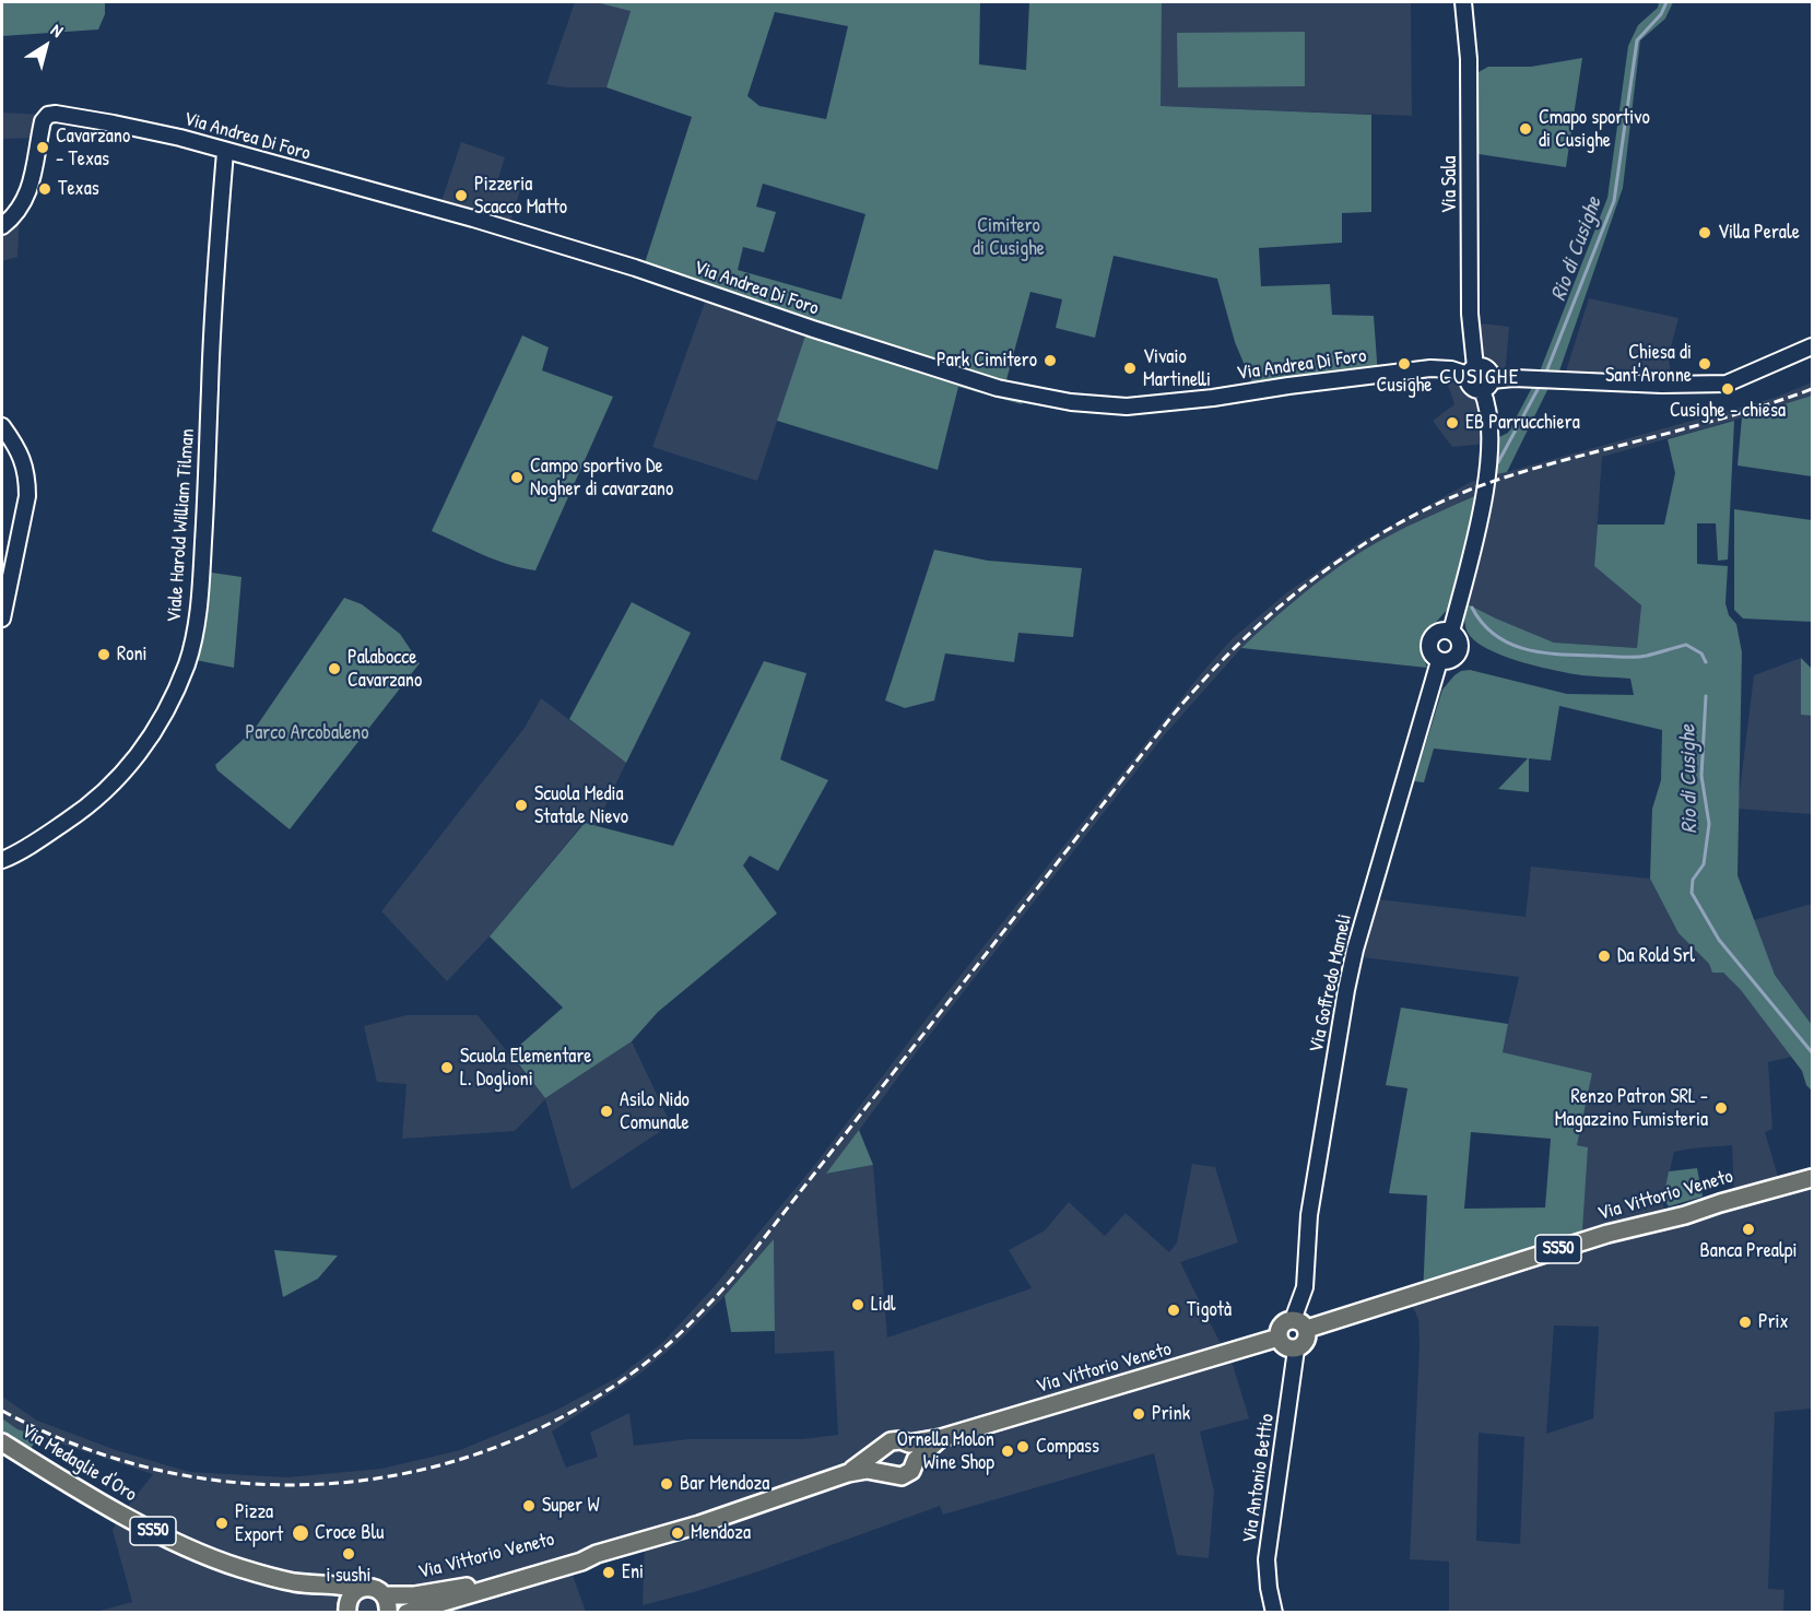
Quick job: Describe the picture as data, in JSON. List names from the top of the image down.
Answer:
{
  "streets": {
    "main road": ["Via Vittorio Veneto", "SS50", "Via Medaglie d'Oro"],
    "street": [
      "Via Andrea Di Foro",
      "Via Sala",
      "Viale Harold William Tilman",
      "Via Goffredo Mameli",
      "Via Antonio Bettio"
    ]
  },
  "crossings": [
    ["Via Andrea Di Foro", "Via Sala"],
    ["Via Andrea Di Foro", "Viale Harold William Tilman"],
    ["Via Goffredo Mameli", "Via Vittorio Veneto"],
    ["Via Goffredo Mameli", "Via Antonio Bettio"],
    ["Via Vittorio Veneto", "Via Medaglie d'Oro"],
    ["Via Vittorio Veneto", "Via Antonio Bettio"]
  ],
  "districts": ["CUSIGHE"],
  "water": ["Rio di Cusighe"],
  "parks": ["Cimitero di Cusighe", "Parco Arcobaleno"],
  "places": [
    "Cmapo sportivo di Cusighe",
    "Cavarzano - Texas",
    "Texas",
    "Pizzeria Scacco Matto",
    "Villa Perale",
    "Park Cimitero",
    "Cusighe",
    "Chiesa di Sant'Aronne",
    "Vivaio Martinelli",
    "Cusighe - chiesa",
    "EB Parrucchiera",
    "Campo sportivo De Nogher di cavarzano",
    "Roni",
    "Palabocce Cavarzano",
    "Scuola Media Statale Nievo",
    "Da Rold Srl",
    "Scuola Elementare L. Doglioni",
    "Renzo Patron SRL - Magazzino Fumisteria",
    "Asilo Nido Comunale",
    "Banca Prealpi",
    "Lidl",
    "Tigotà",
    "Prix",
    "Prink",
    "Compass",
    "Ornella Molon Wine Shop",
    "Bar Mendoza",
    "Super W",
    "Pizza Export",
    "Croce Blu",
    "Mendoza",
    "i sushi",
    "Eni"
  ],
  "north": "top right"
}
